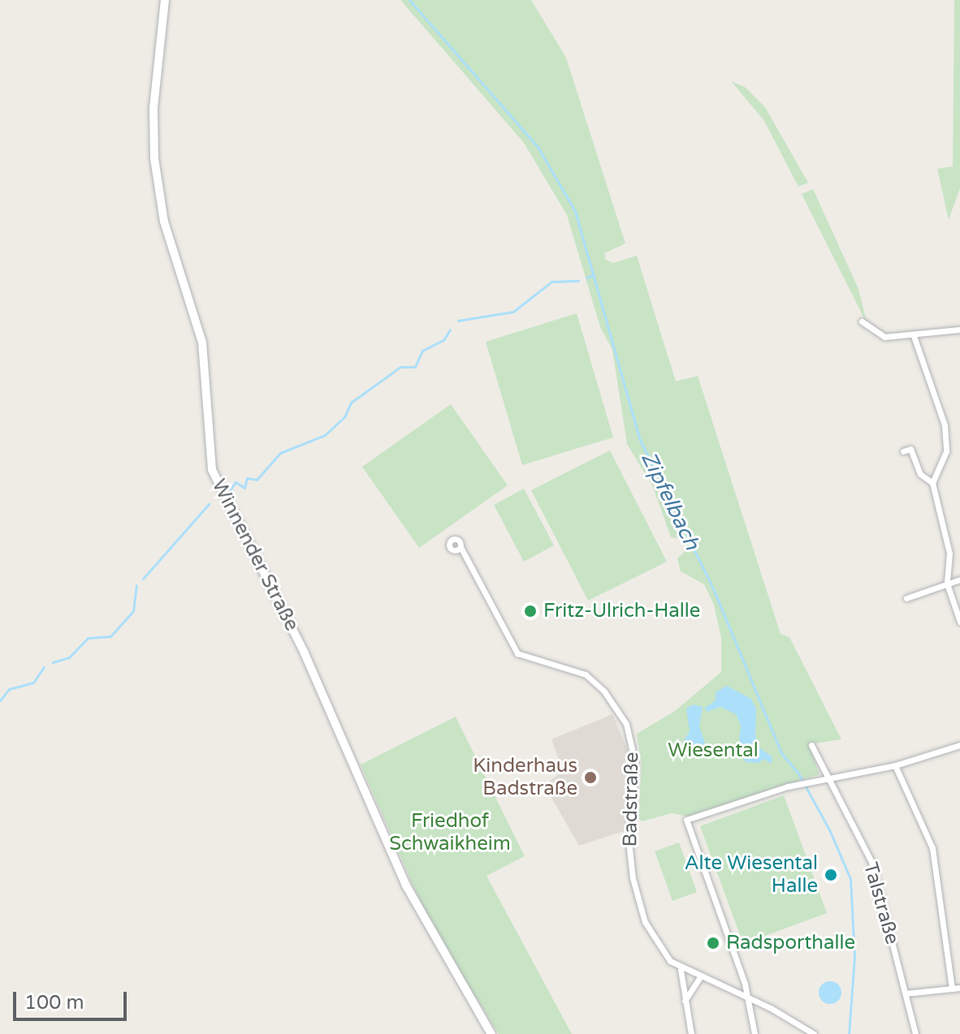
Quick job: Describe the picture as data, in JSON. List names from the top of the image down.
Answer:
{
  "streets": {
    "main road": ["Winnender Straße"],
    "street": ["Badstraße", "Talstraße"]
  },
  "water": ["Zipfelbach"],
  "parks": ["Wiesental", "Friedhof Schwaikheim"],
  "places": [
    "Fritz-Ulrich-Halle",
    "Kinderhaus Badstraße",
    "Alte Wiesental Halle",
    "Radsporthalle"
  ],
  "scale_bar": "100 m"
}
